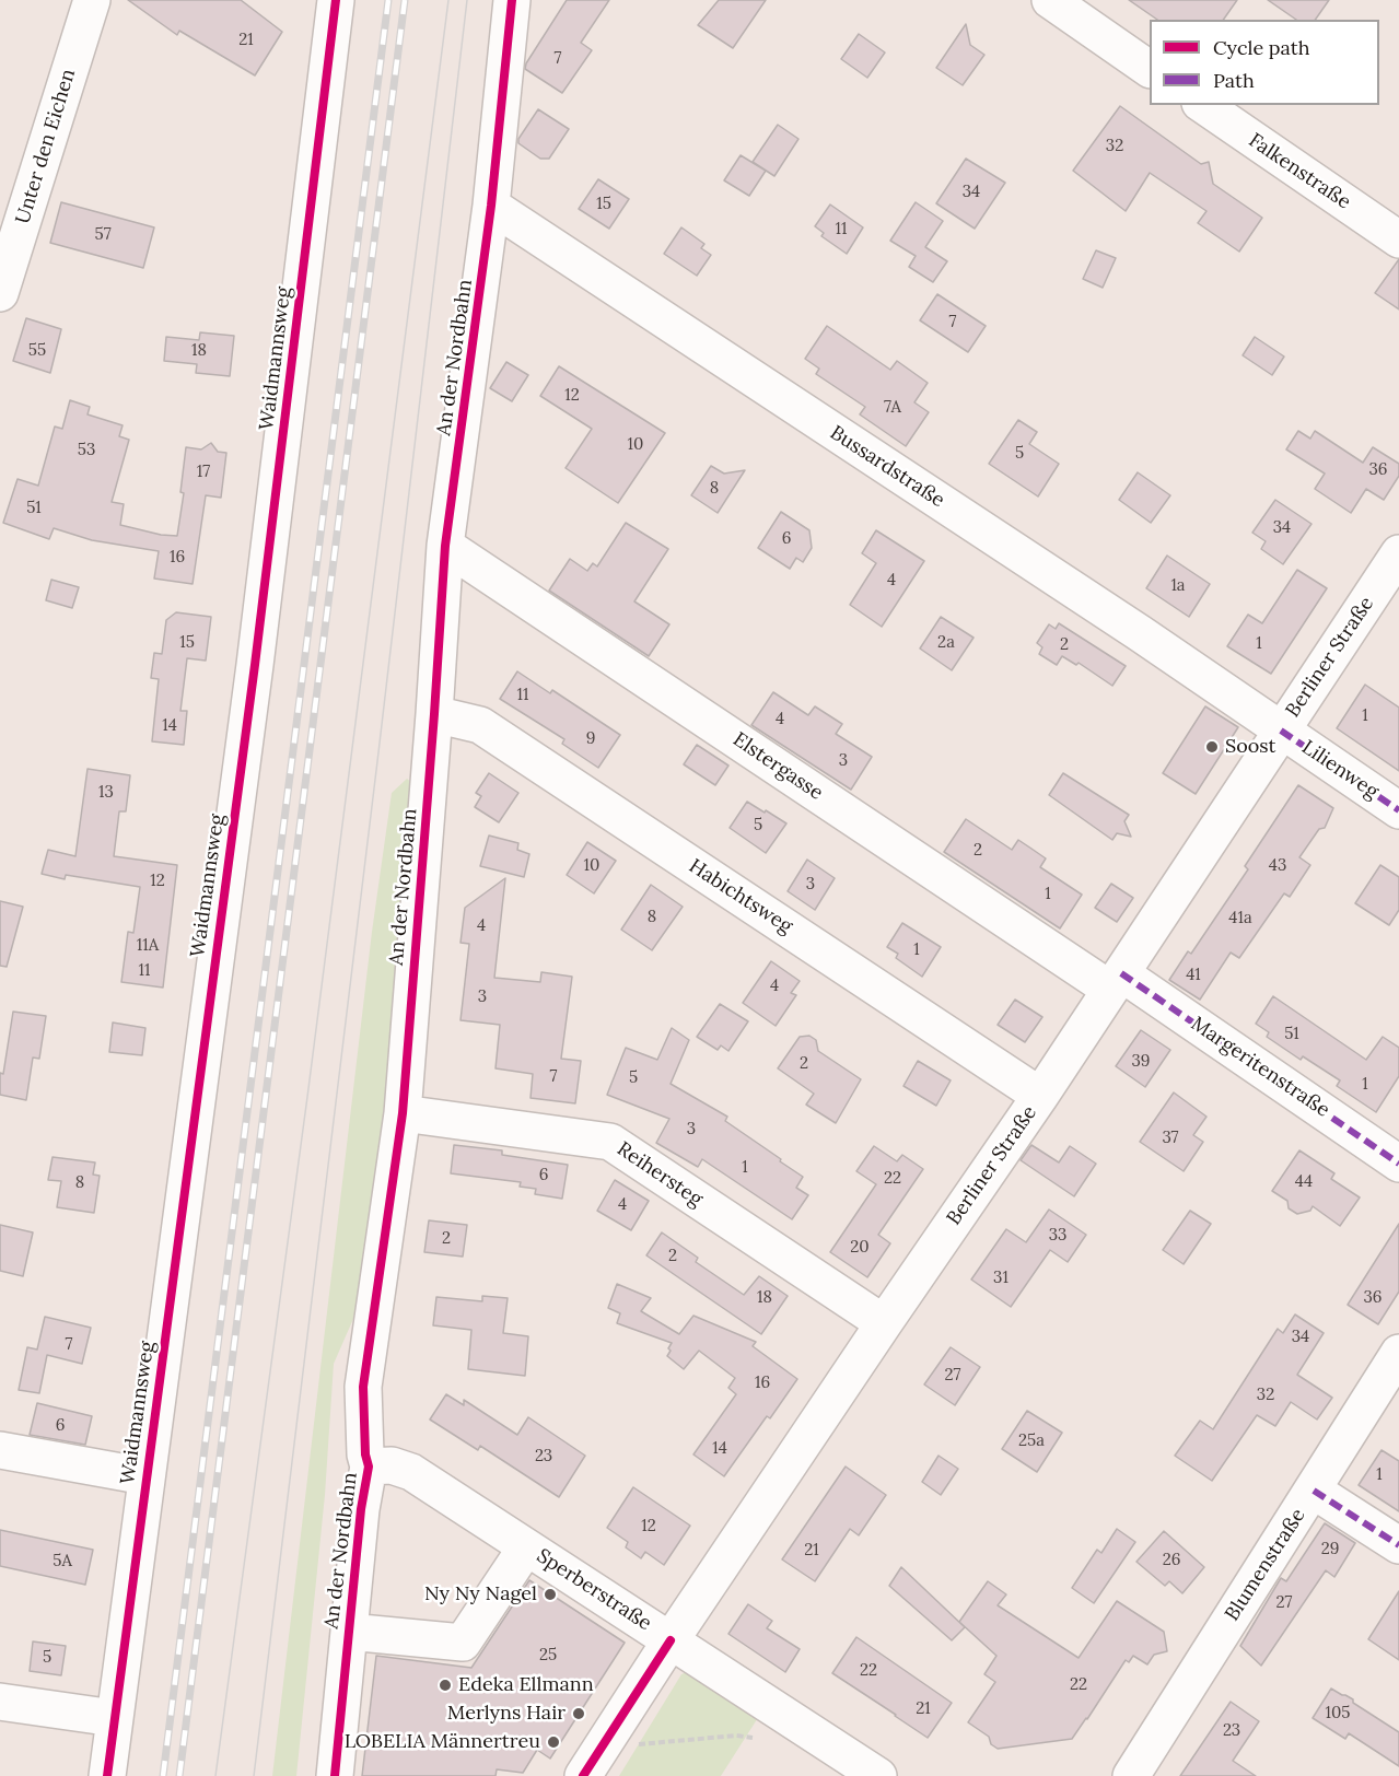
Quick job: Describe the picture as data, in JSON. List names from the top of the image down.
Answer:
{
  "streets": {
    "street": [
      "Unter den Eichen",
      "Falkenstraße",
      "An der Nordbahn",
      "Waidmannsweg",
      "Bussardstraße",
      "Berliner Straße",
      "Elstergasse",
      "Lilienweg",
      "Habichtsweg",
      "Margeritenstraße",
      "Reihersteg",
      "Blumenstraße",
      "Sperberstraße"
    ]
  },
  "crossings": [
    ["An der Nordbahn", "Bussardstraße"],
    ["An der Nordbahn", "Elstergasse"],
    ["An der Nordbahn", "Habichtsweg"],
    ["An der Nordbahn", "Reihersteg"],
    ["An der Nordbahn", "Sperberstraße"],
    ["Bussardstraße", "Berliner Straße"],
    ["Bussardstraße", "Lilienweg"],
    ["Berliner Straße", "Elstergasse"],
    ["Berliner Straße", "Lilienweg"],
    ["Berliner Straße", "Habichtsweg"],
    ["Berliner Straße", "Margeritenstraße"],
    ["Berliner Straße", "Reihersteg"],
    ["Berliner Straße", "Sperberstraße"],
    ["Elstergasse", "Margeritenstraße"]
  ],
  "places": [
    "Soost",
    "Ny Ny Nagel",
    "Edeka Ellmann",
    "Merlyns Hair",
    "LOBELIA Männertreu"
  ],
  "house_numbers": [
    "21",
    "7",
    "32",
    "34",
    "15",
    "11",
    "57",
    "7",
    "55",
    "18",
    "12",
    "7A",
    "10",
    "53",
    "5",
    "36",
    "17",
    "8",
    "51",
    "34",
    "6",
    "16",
    "4",
    "1a",
    "15",
    "2a",
    "1",
    "2",
    "11",
    "1",
    "4",
    "14",
    "9",
    "3",
    "13",
    "5",
    "2",
    "10",
    "43",
    "12",
    "3",
    "1",
    "8",
    "41a",
    "4",
    "11A",
    "1",
    "11",
    "41",
    "4",
    "3",
    "51",
    "39",
    "2",
    "7",
    "5",
    "1",
    "3",
    "37",
    "1",
    "6",
    "22",
    "44",
    "8",
    "4",
    "33",
    "2",
    "20",
    "2",
    "31",
    "18",
    "36",
    "34",
    "7",
    "27",
    "16",
    "32",
    "6",
    "25a",
    "14",
    "23",
    "1",
    "12",
    "29",
    "21",
    "26",
    "5A",
    "27",
    "25",
    "5",
    "22",
    "22",
    "21",
    "105",
    "23"
  ],
  "legend": ["Cycle path", "Path"]
}
